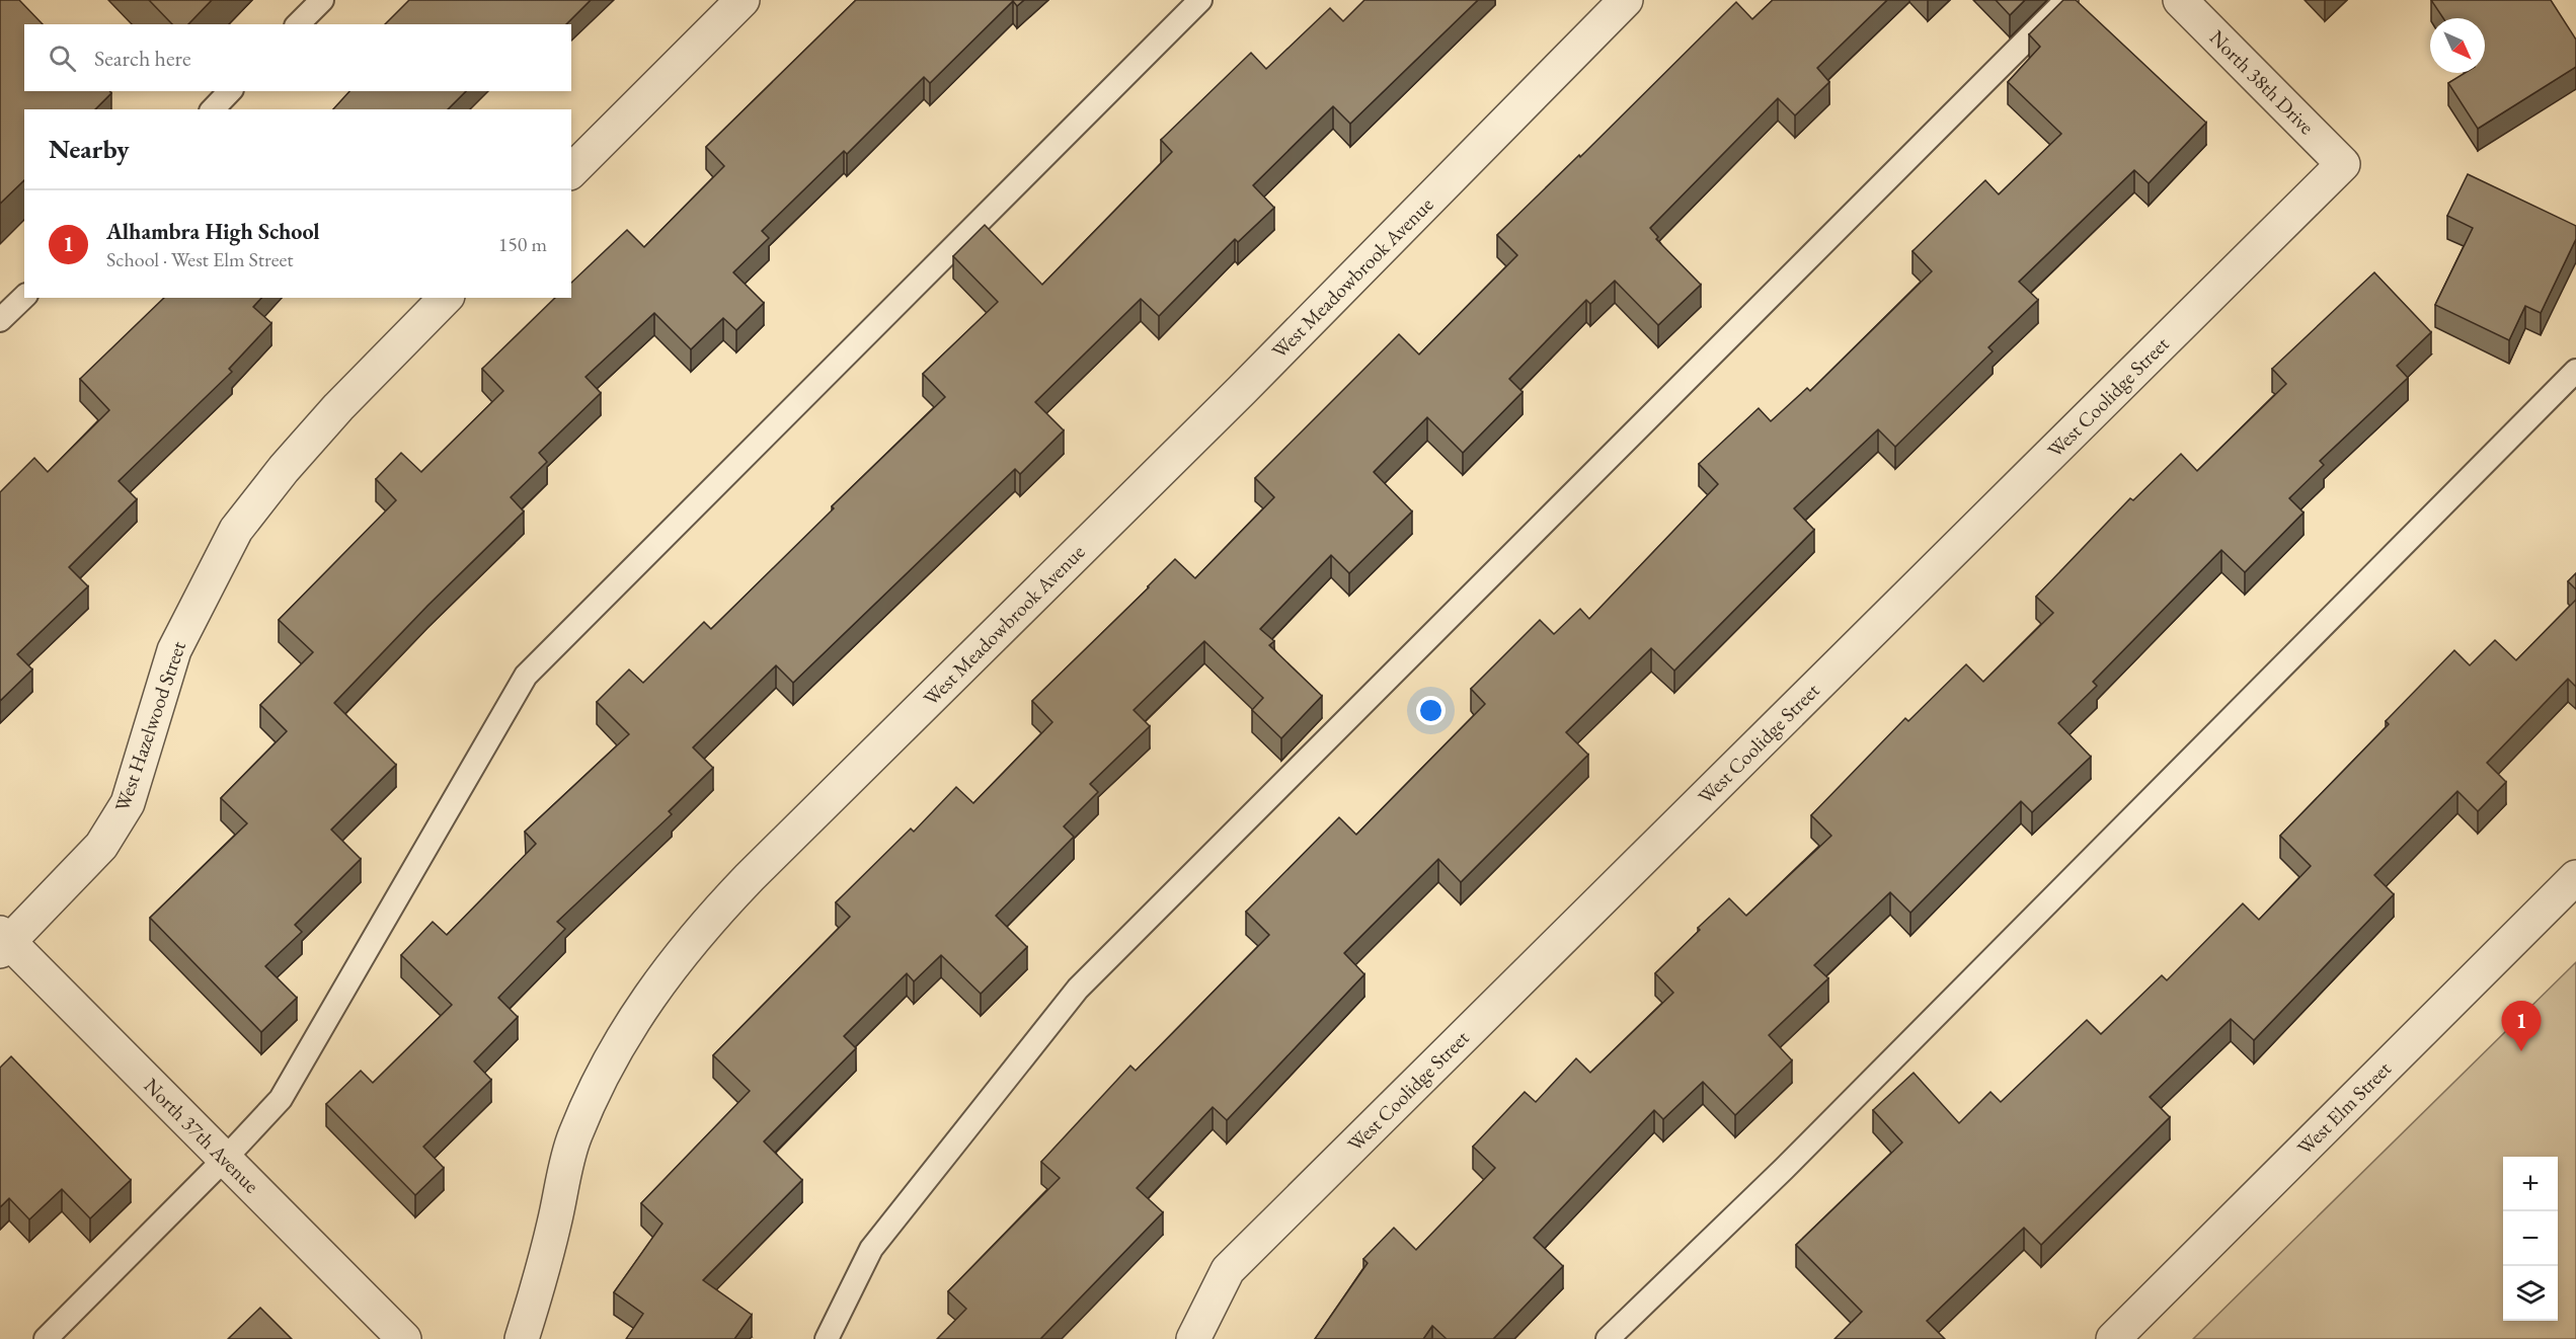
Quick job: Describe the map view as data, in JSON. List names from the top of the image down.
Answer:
{
  "streets": {
    "street": [
      "North 38th Drive",
      "West Meadowbrook Avenue",
      "West Coolidge Street",
      "West Hazelwood Street",
      "West Elm Street",
      "North 37th Avenue"
    ]
  },
  "crossings": [
    ["North 38th Drive", "West Coolidge Street"],
    ["West Hazelwood Street", "North 37th Avenue"]
  ],
  "north": "bottom right",
  "page": {
    "search": "Search here",
    "heading": "Nearby",
    "list": [
      {
        "mark": "1",
        "name": "Alhambra High School",
        "note": "School · West Elm Street",
        "value": "150 m"
      }
    ],
    "pins": "1",
    "map_buttons": ["+", "−"]
  }
}
